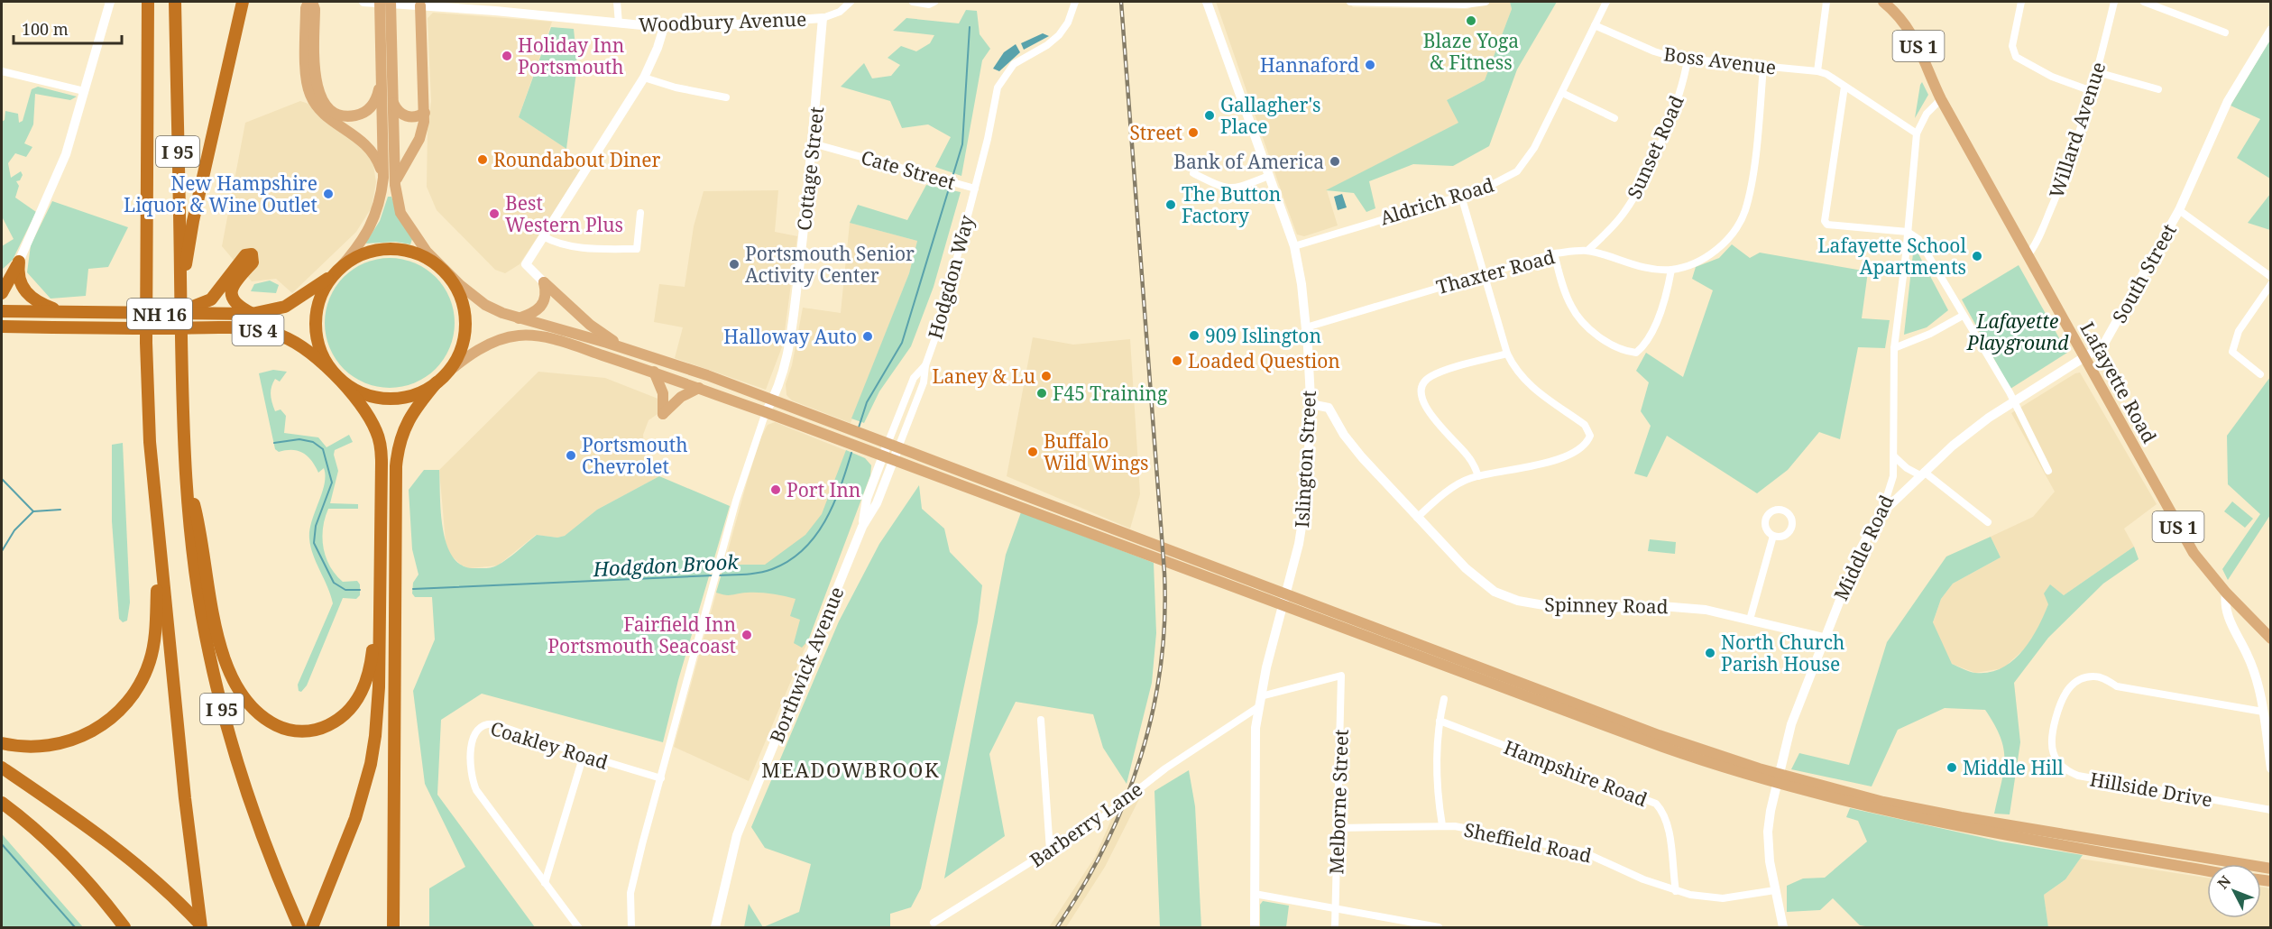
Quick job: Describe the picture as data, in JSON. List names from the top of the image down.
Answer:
{
  "streets": {
    "highway": ["I 95", "NH 16", "US 4"],
    "main road": ["US 1", "Lafayette Road"],
    "street": [
      "Woodbury Avenue",
      "Boss Avenue",
      "Willard Avenue",
      "Sunset Road",
      "Cottage Street",
      "Cate Street",
      "Aldrich Road",
      "Thaxter Road",
      "South Street",
      "Hodgdon Way",
      "Islington Street",
      "Middle Road",
      "Spinney Road",
      "Borthwick Avenue",
      "Coakley Road",
      "Hampshire Road",
      "Hillside Drive",
      "Melborne Street",
      "Barberry Lane",
      "Sheffield Road"
    ]
  },
  "crossings": [
    ["Woodbury Avenue", "Cottage Street"],
    ["US 1", "Lafayette Road"],
    ["US 1", "Middle Road"],
    ["Boss Avenue", "Sunset Road"],
    ["Boss Avenue", "Aldrich Road"],
    ["Boss Avenue", "Thaxter Road"],
    ["Willard Avenue", "Lafayette Road"],
    ["Sunset Road", "Thaxter Road"],
    ["Cottage Street", "Cate Street"],
    ["Cate Street", "Hodgdon Way"],
    ["Aldrich Road", "Islington Street"],
    ["Thaxter Road", "Islington Street"],
    ["South Street", "Lafayette Road"],
    ["South Street", "Middle Road"],
    ["Hodgdon Way", "Borthwick Avenue"],
    ["NH 16", "US 4"],
    ["Lafayette Road", "Middle Road"],
    ["Islington Street", "Spinney Road"],
    ["Islington Street", "Melborne Street"],
    ["Islington Street", "Barberry Lane"],
    ["Middle Road", "Spinney Road"],
    ["Middle Road", "Sheffield Road"],
    ["Hampshire Road", "Sheffield Road"],
    ["Melborne Street", "Sheffield Road"]
  ],
  "districts": ["MEADOWBROOK"],
  "water": ["Hodgdon Brook"],
  "parks": ["Lafayette Playground"],
  "places": [
    "Blaze Yoga & Fitness",
    "Holiday Inn Portsmouth",
    "Hannaford",
    "Gallagher's Place",
    "Street",
    "Roundabout Diner",
    "Bank of America",
    "New Hampshire Liquor & Wine Outlet",
    "The Button Factory",
    "Best Western Plus",
    "Lafayette School Apartments",
    "Portsmouth Senior Activity Center",
    "909 Islington",
    "Halloway Auto",
    "Loaded Question",
    "Laney & Lu",
    "F45 Training",
    "Buffalo Wild Wings",
    "Portsmouth Chevrolet",
    "Port Inn",
    "Fairfield Inn Portsmouth Seacoast",
    "North Church Parish House",
    "Middle Hill"
  ],
  "scale_bar": "100 m",
  "north": "top left"
}
